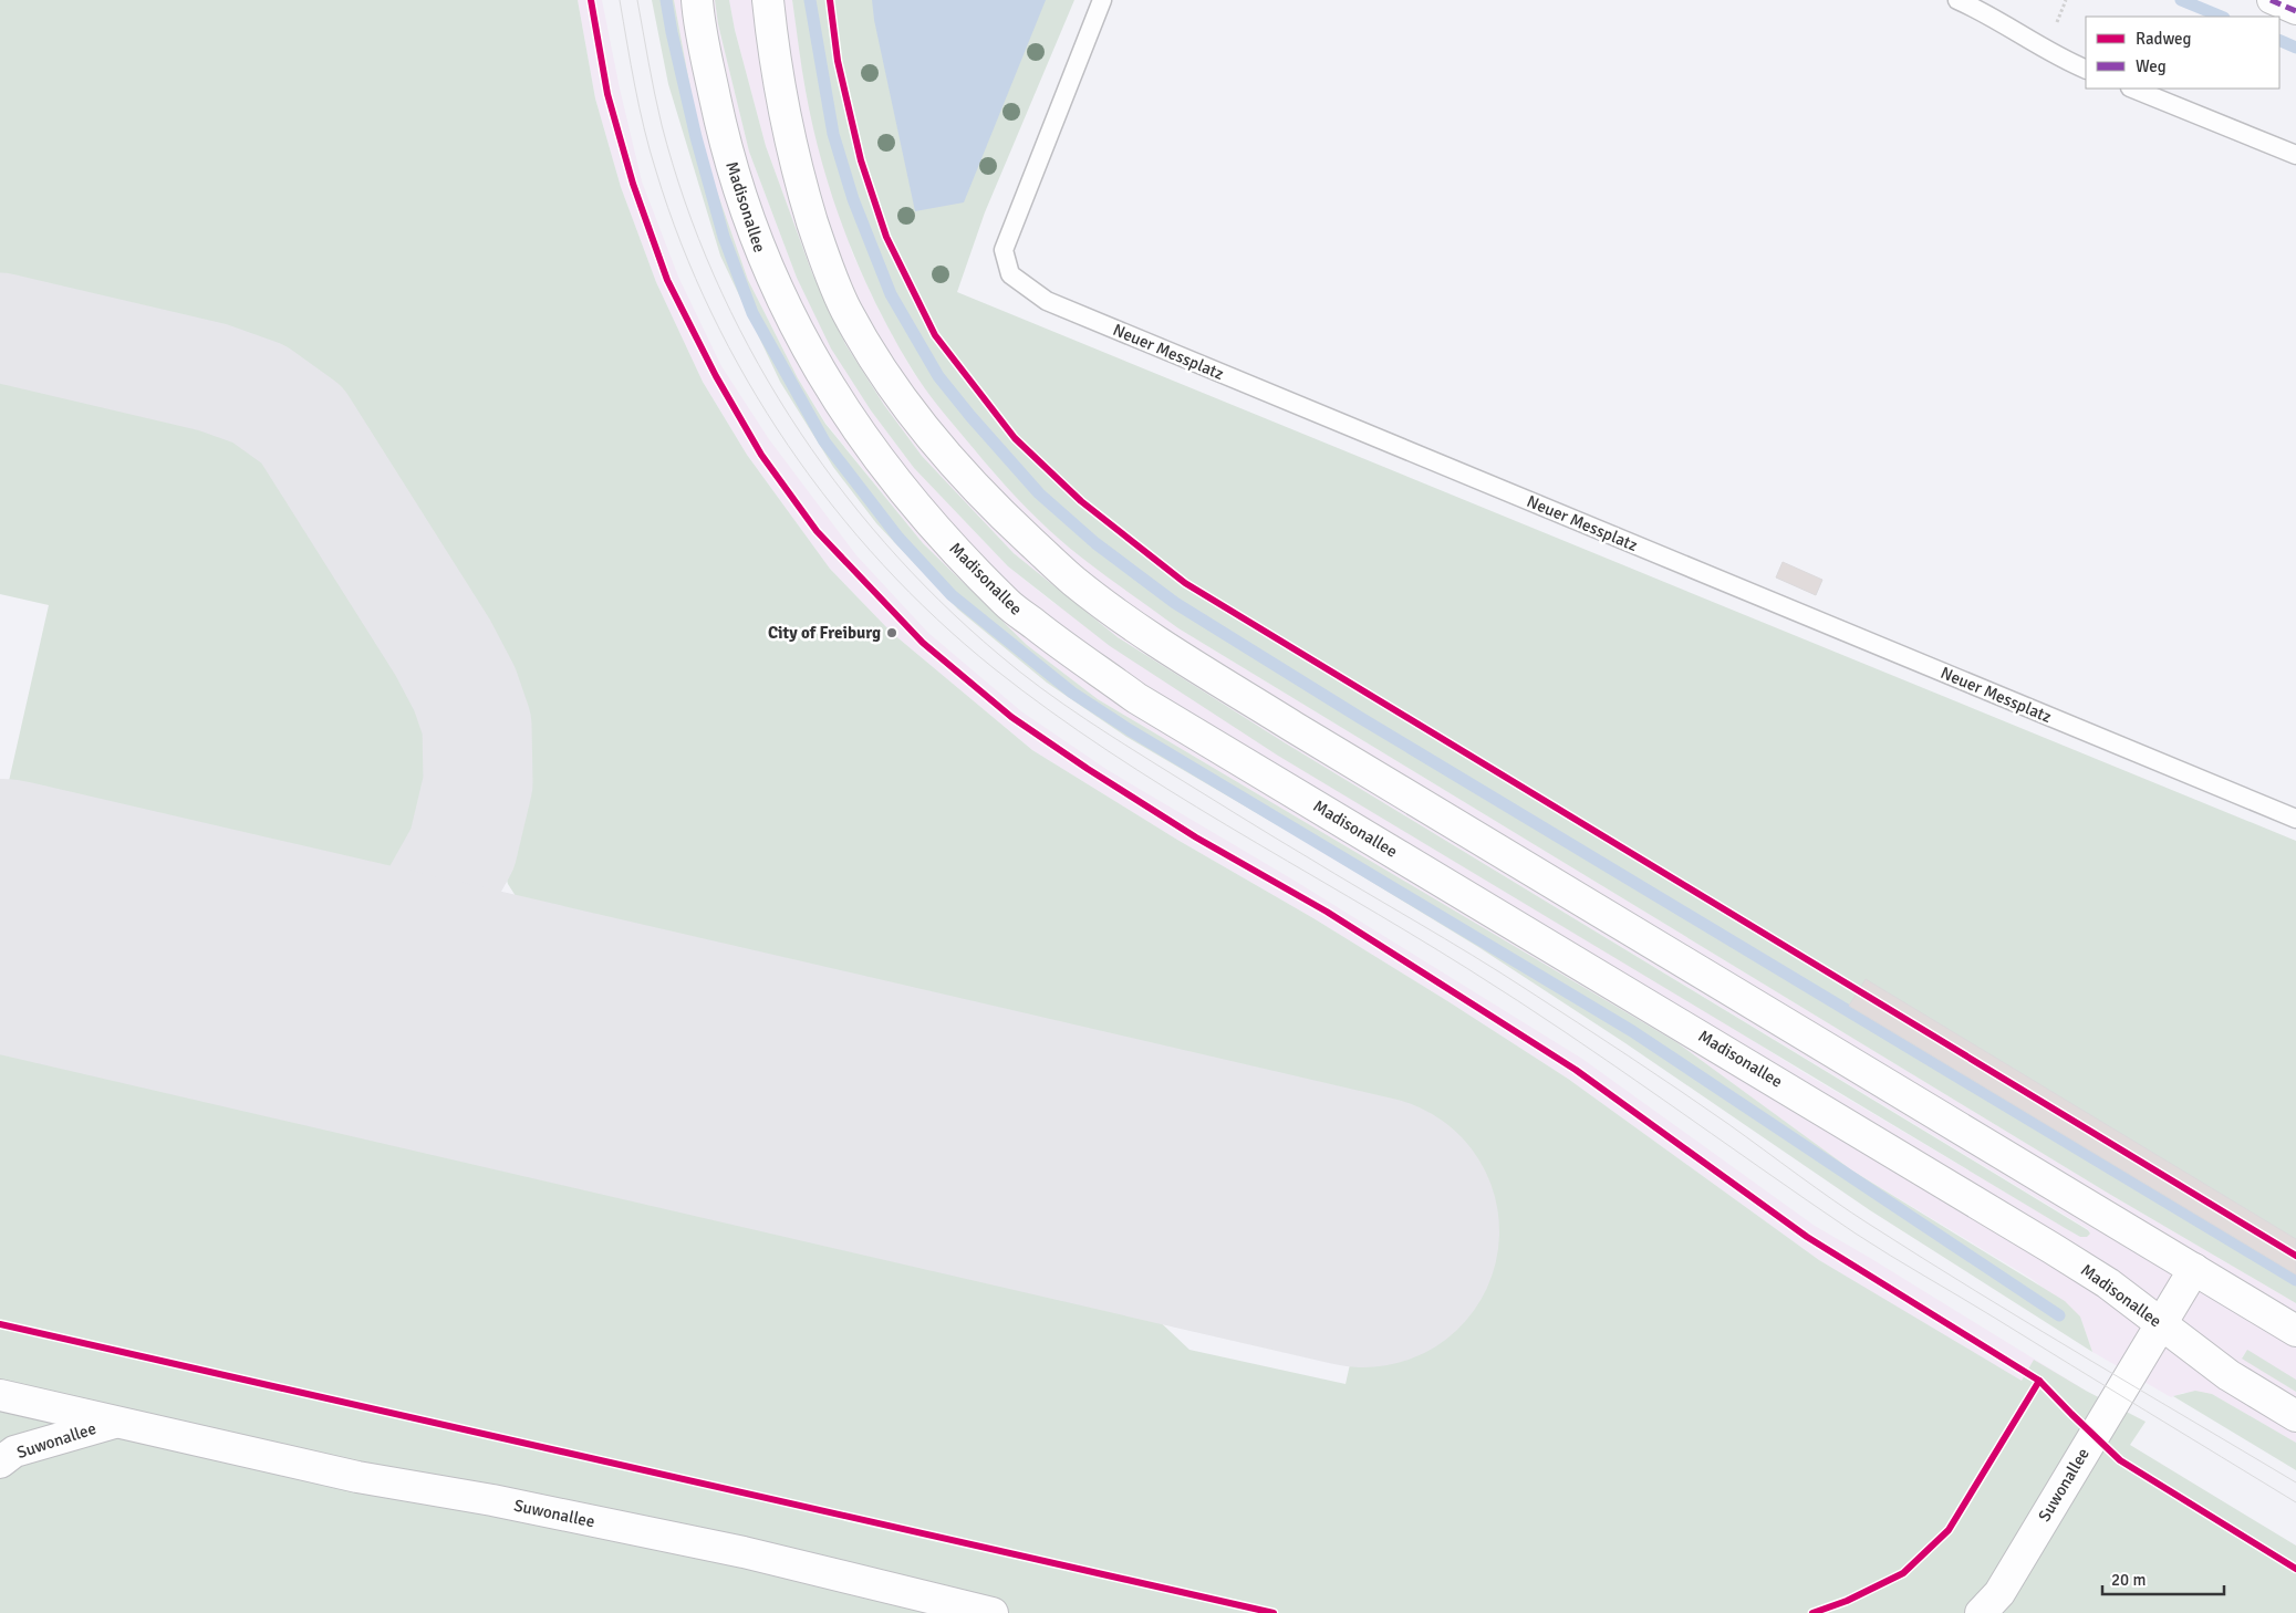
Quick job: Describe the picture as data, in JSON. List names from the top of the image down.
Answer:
{
  "streets": {
    "main road": ["Madisonallee", "Suwonallee"],
    "lane": ["Neuer Messplatz"]
  },
  "crossings": [
    ["Madisonallee", "Suwonallee"]
  ],
  "places": ["City of Freiburg"],
  "legend": ["Radweg", "Weg"],
  "scale_bar": "20 m"
}
